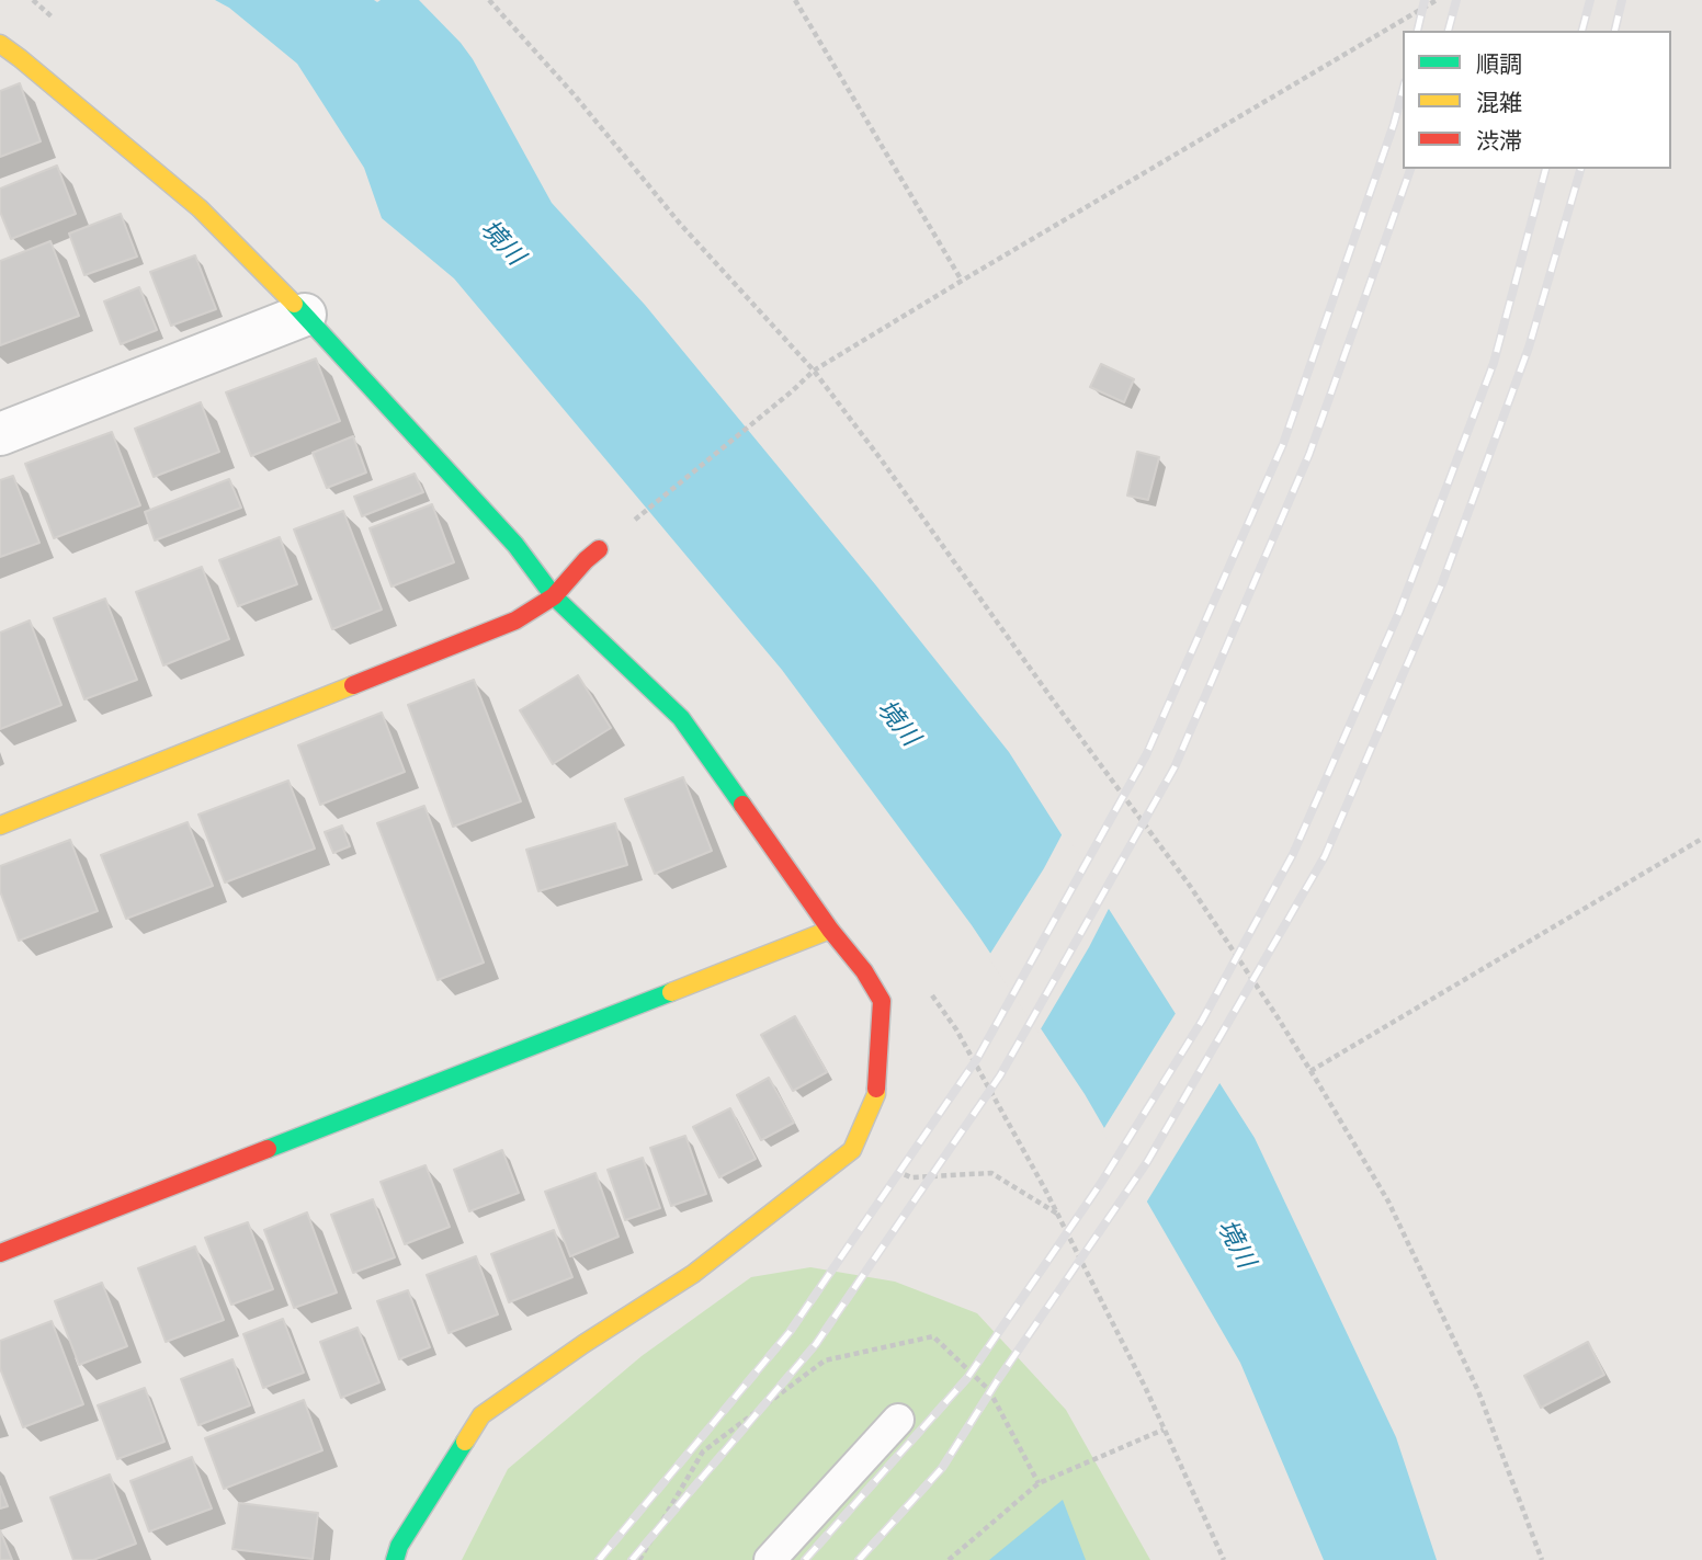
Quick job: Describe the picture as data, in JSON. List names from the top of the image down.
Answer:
{
  "water": ["境川"],
  "legend": ["順調", "混雑", "渋滞"]
}
